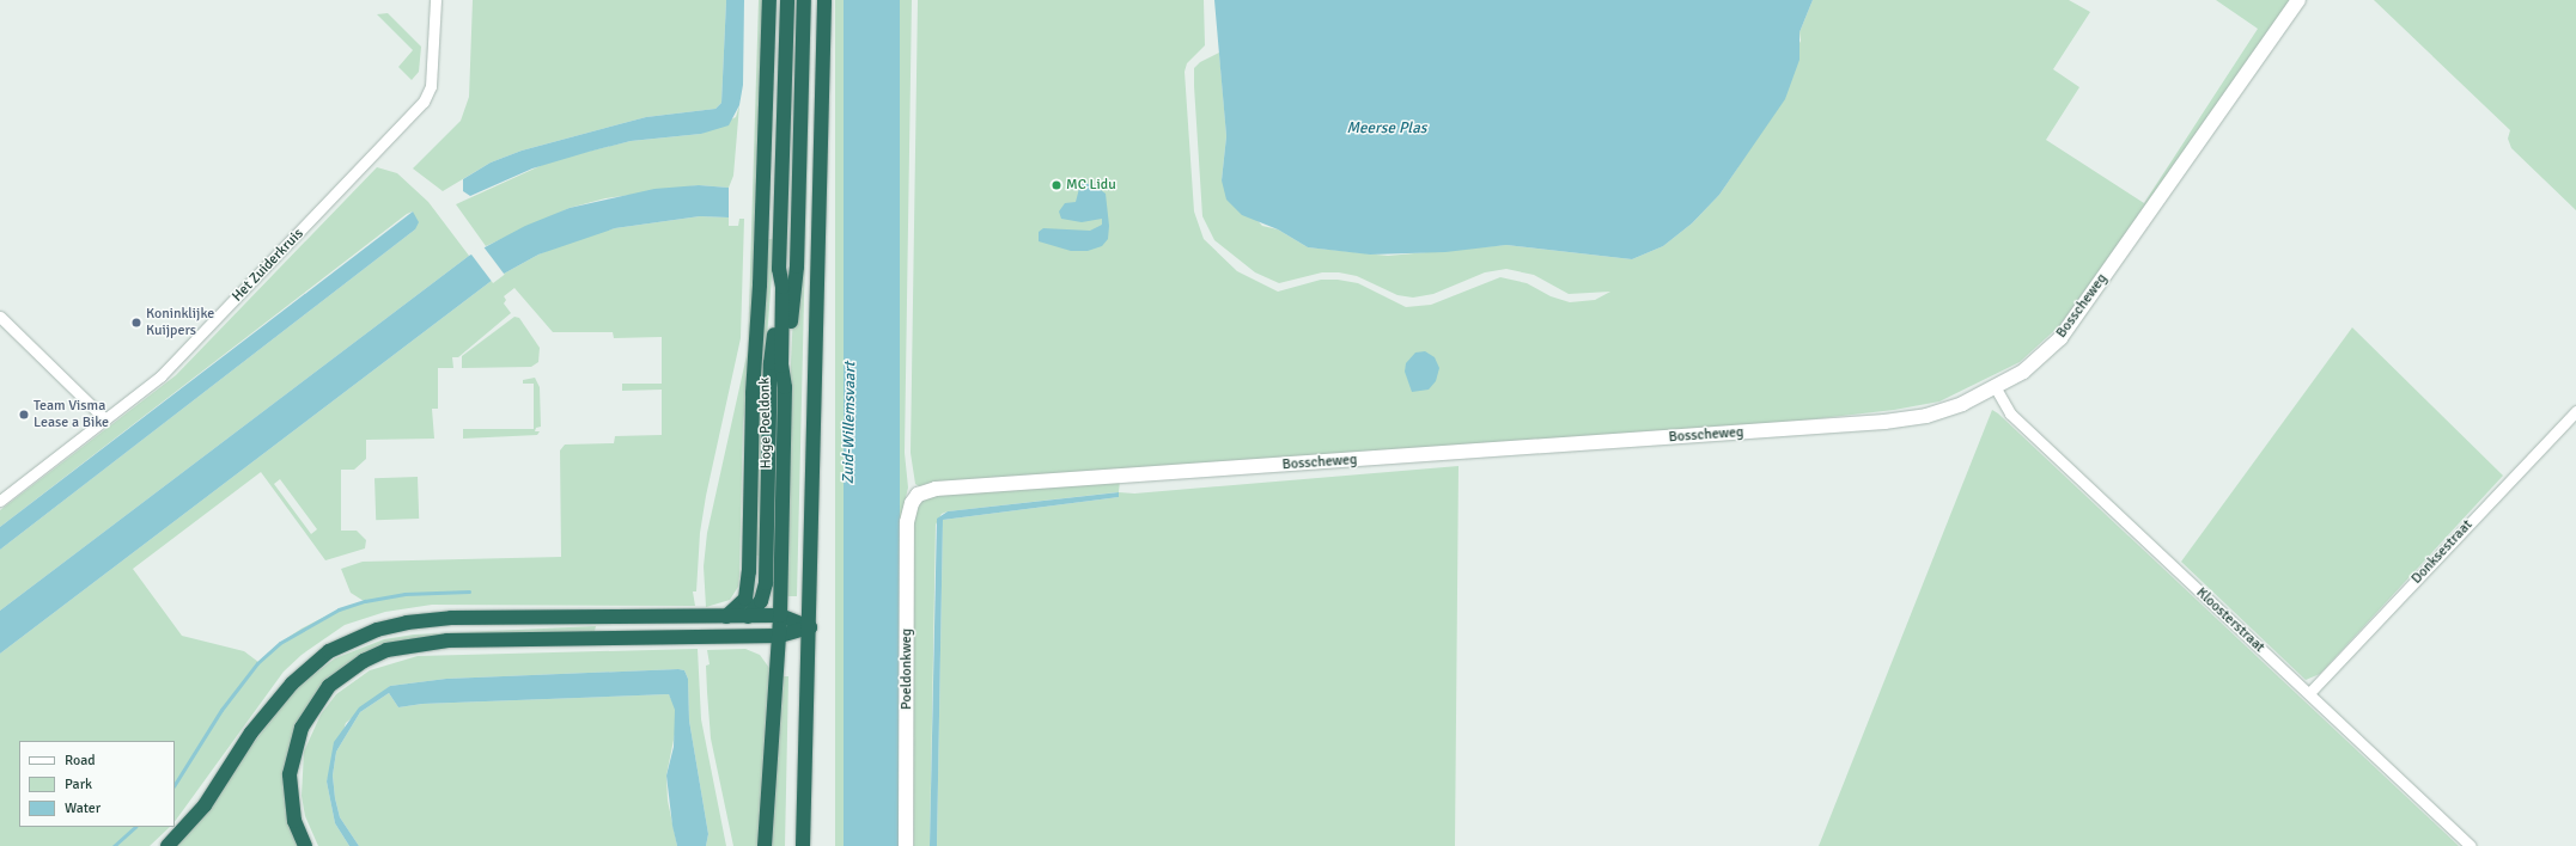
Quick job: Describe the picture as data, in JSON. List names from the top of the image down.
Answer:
{
  "streets": {
    "highway": ["Hoge Poeldonk"],
    "street": [
      "Het Zuiderkruis",
      "Bosscheweg",
      "Donksestraat",
      "Kloosterstraat",
      "Poeldonkweg"
    ]
  },
  "crossings": [
    ["Bosscheweg", "Kloosterstraat"],
    ["Bosscheweg", "Poeldonkweg"],
    ["Donksestraat", "Kloosterstraat"]
  ],
  "water": ["Meerse Plas", "Zuid-Willemsvaart"],
  "places": ["MC Lidu", "Koninklijke Kuijpers", "Team Visma Lease a Bike"],
  "legend": ["Road", "Park", "Water"]
}
